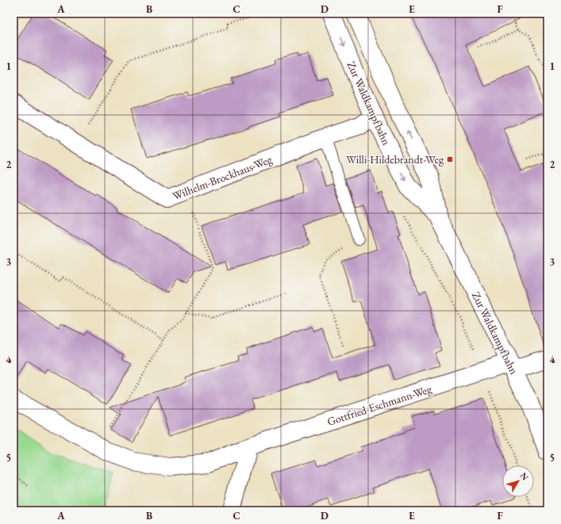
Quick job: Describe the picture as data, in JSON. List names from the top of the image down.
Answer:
{
  "streets": {
    "street": ["Zur Waldkampfbahn", "Wilhelm-Brockhaus-Weg", "Gottfried-Eschmann-Weg"]
  },
  "crossings": [
    ["Zur Waldkampfbahn", "Wilhelm-Brockhaus-Weg"],
    ["Zur Waldkampfbahn", "Gottfried-Eschmann-Weg"]
  ],
  "places": {
    "transit": ["Willi-Hildebrandt-Weg"]
  },
  "north": "top right",
  "grid": {
    "columns": [
      "A",
      "B",
      "C",
      "D",
      "E",
      "F"
    ],
    "rows": [
      "1",
      "2",
      "3",
      "4",
      "5"
    ]
  }
}
